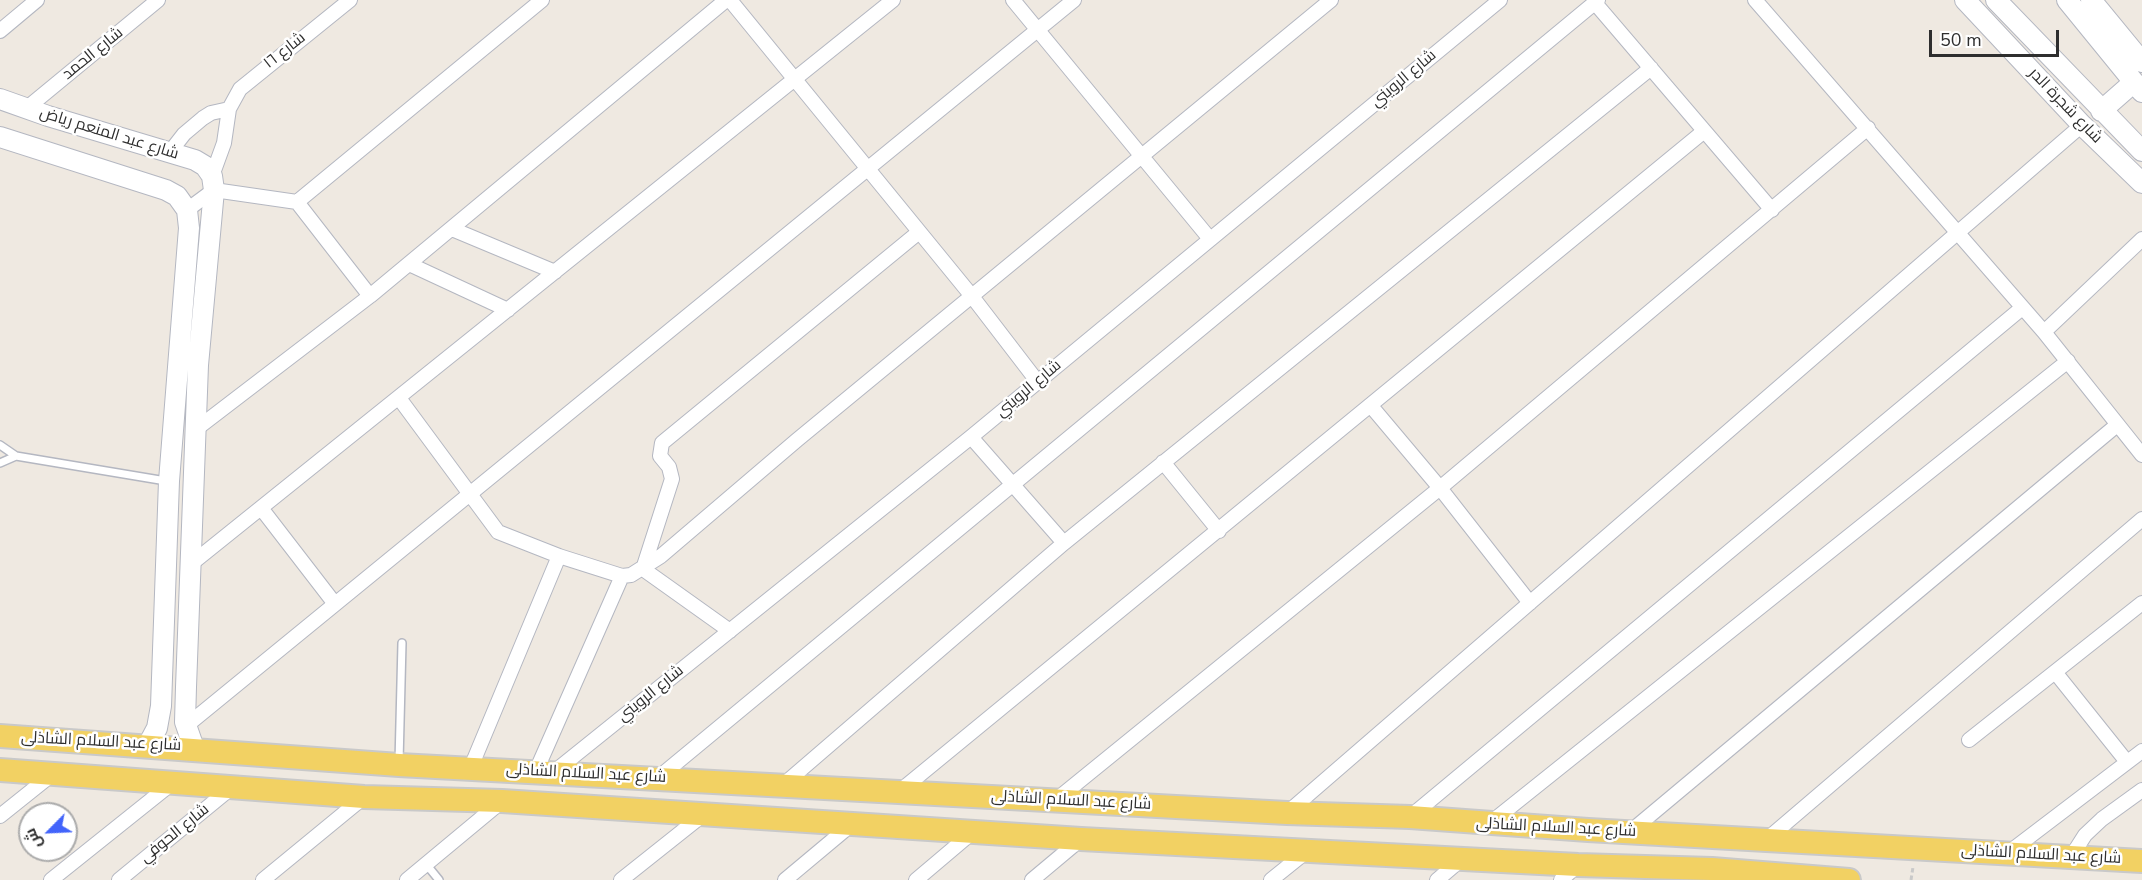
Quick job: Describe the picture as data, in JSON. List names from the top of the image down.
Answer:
{
  "streets": {
    "main road": ["شارع شجرة الدر", "شارع عبد المنعم رياض", "شارع عبد السلام الشاذلى"],
    "street": [
      "شارع ١٦",
      "شارع الحمد",
      "شارع الرويني",
      "شارع الحوفي"
    ]
  },
  "crossings": [
    ["شارع ١٦", "شارع عبد المنعم رياض"],
    ["شارع الحمد", "شارع عبد المنعم رياض"],
    ["شارع الرويني", "شارع عبد السلام الشاذلى"],
    ["شارع عبد السلام الشاذلى", "شارع الحوفي"]
  ],
  "scale_bar": "50 m",
  "north": "bottom left"
}
